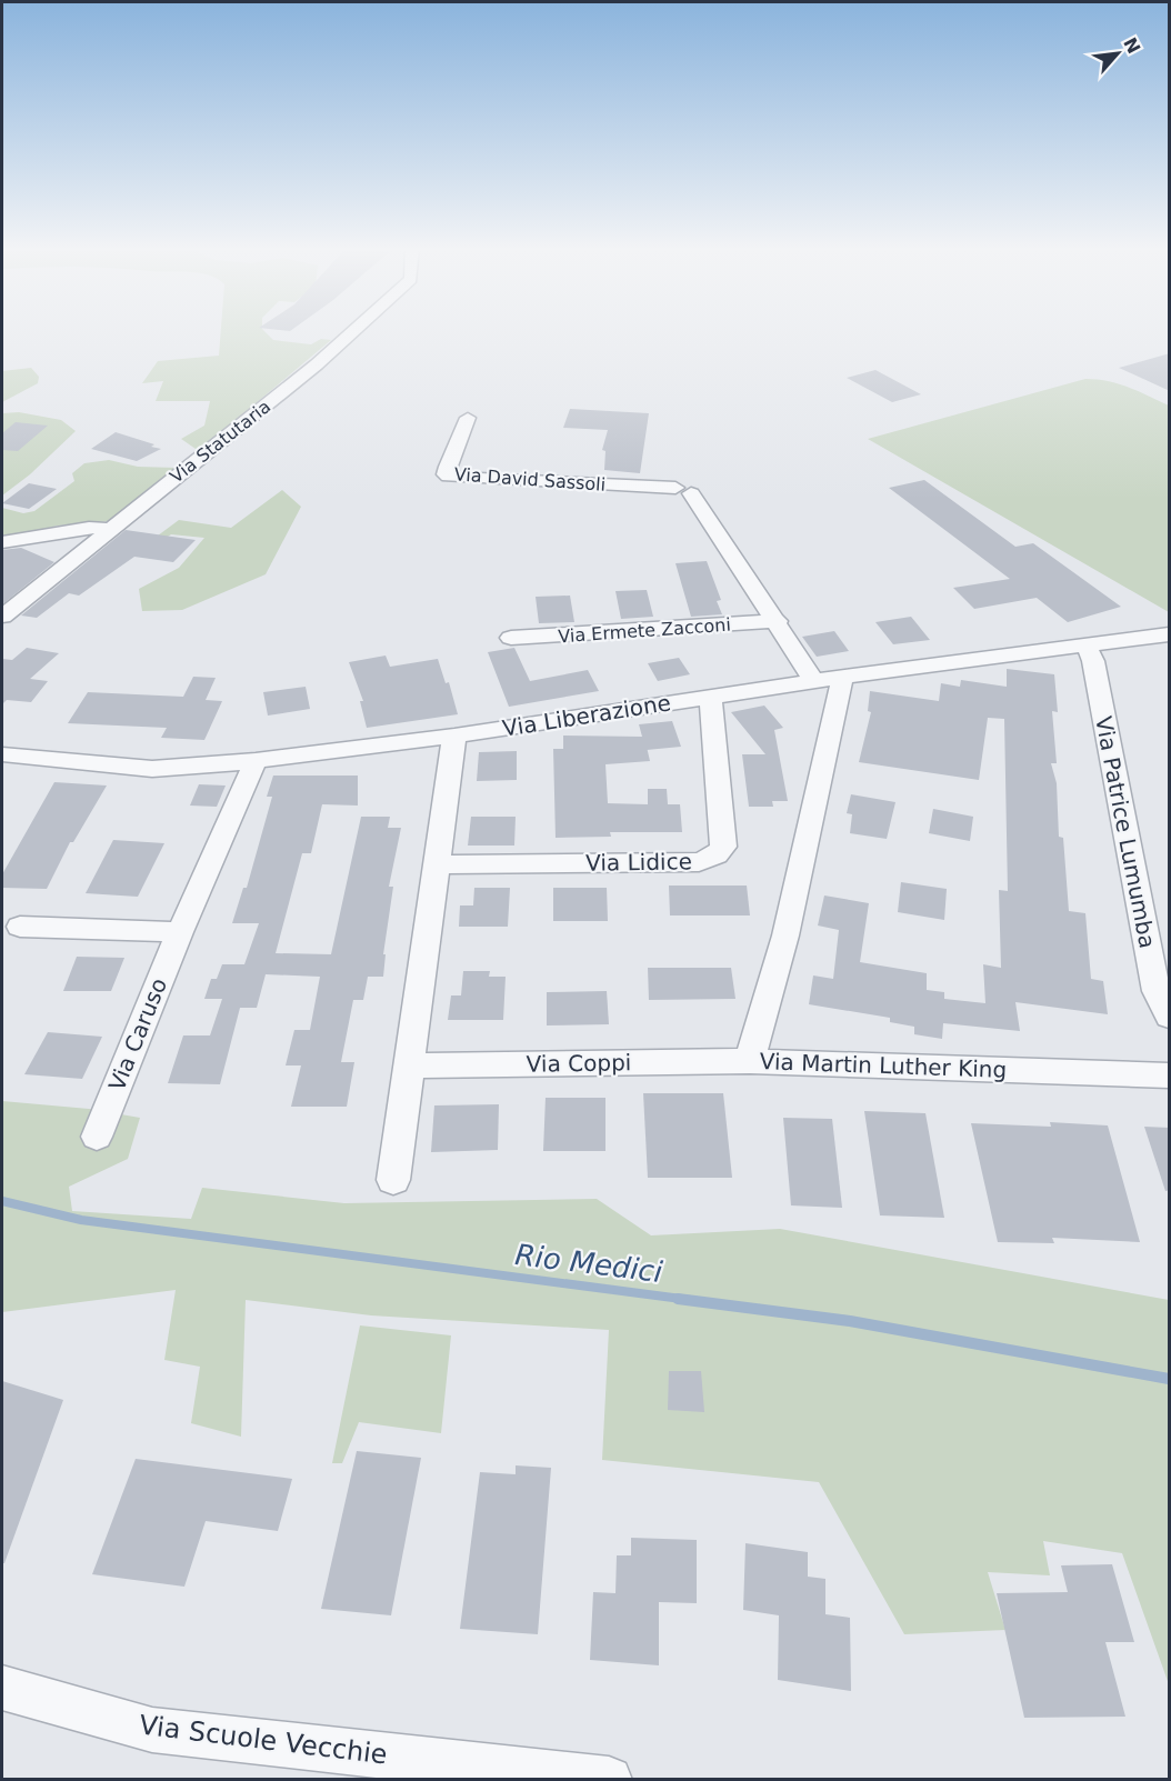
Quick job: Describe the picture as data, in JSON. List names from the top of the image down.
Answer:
{
  "streets": {
    "street": [
      "Via Statutaria",
      "Via David Sassoli",
      "Via Ermete Zacconi",
      "Via Liberazione",
      "Via Patrice Lumumba",
      "Via Lidice",
      "Via Caruso",
      "Via Coppi",
      "Via Martin Luther King",
      "Via Scuole Vecchie"
    ]
  },
  "crossings": [
    ["Via David Sassoli", "Via Ermete Zacconi"],
    ["Via Liberazione", "Via Patrice Lumumba"],
    ["Via Liberazione", "Via Lidice"],
    ["Via Liberazione", "Via Caruso"],
    ["Via Liberazione", "Via Martin Luther King"],
    ["Via Coppi", "Via Martin Luther King"]
  ],
  "water": ["Rio Medici"],
  "north": "top right"
}
